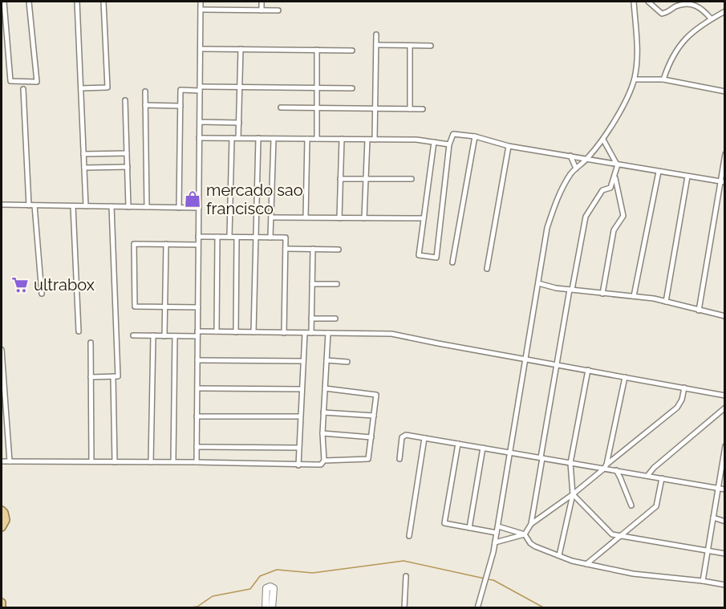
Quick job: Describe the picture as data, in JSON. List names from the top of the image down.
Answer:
{
  "places": {
    "shop": ["mercado sao francisco"],
    "supermarket": ["ultrabox"]
  }
}
